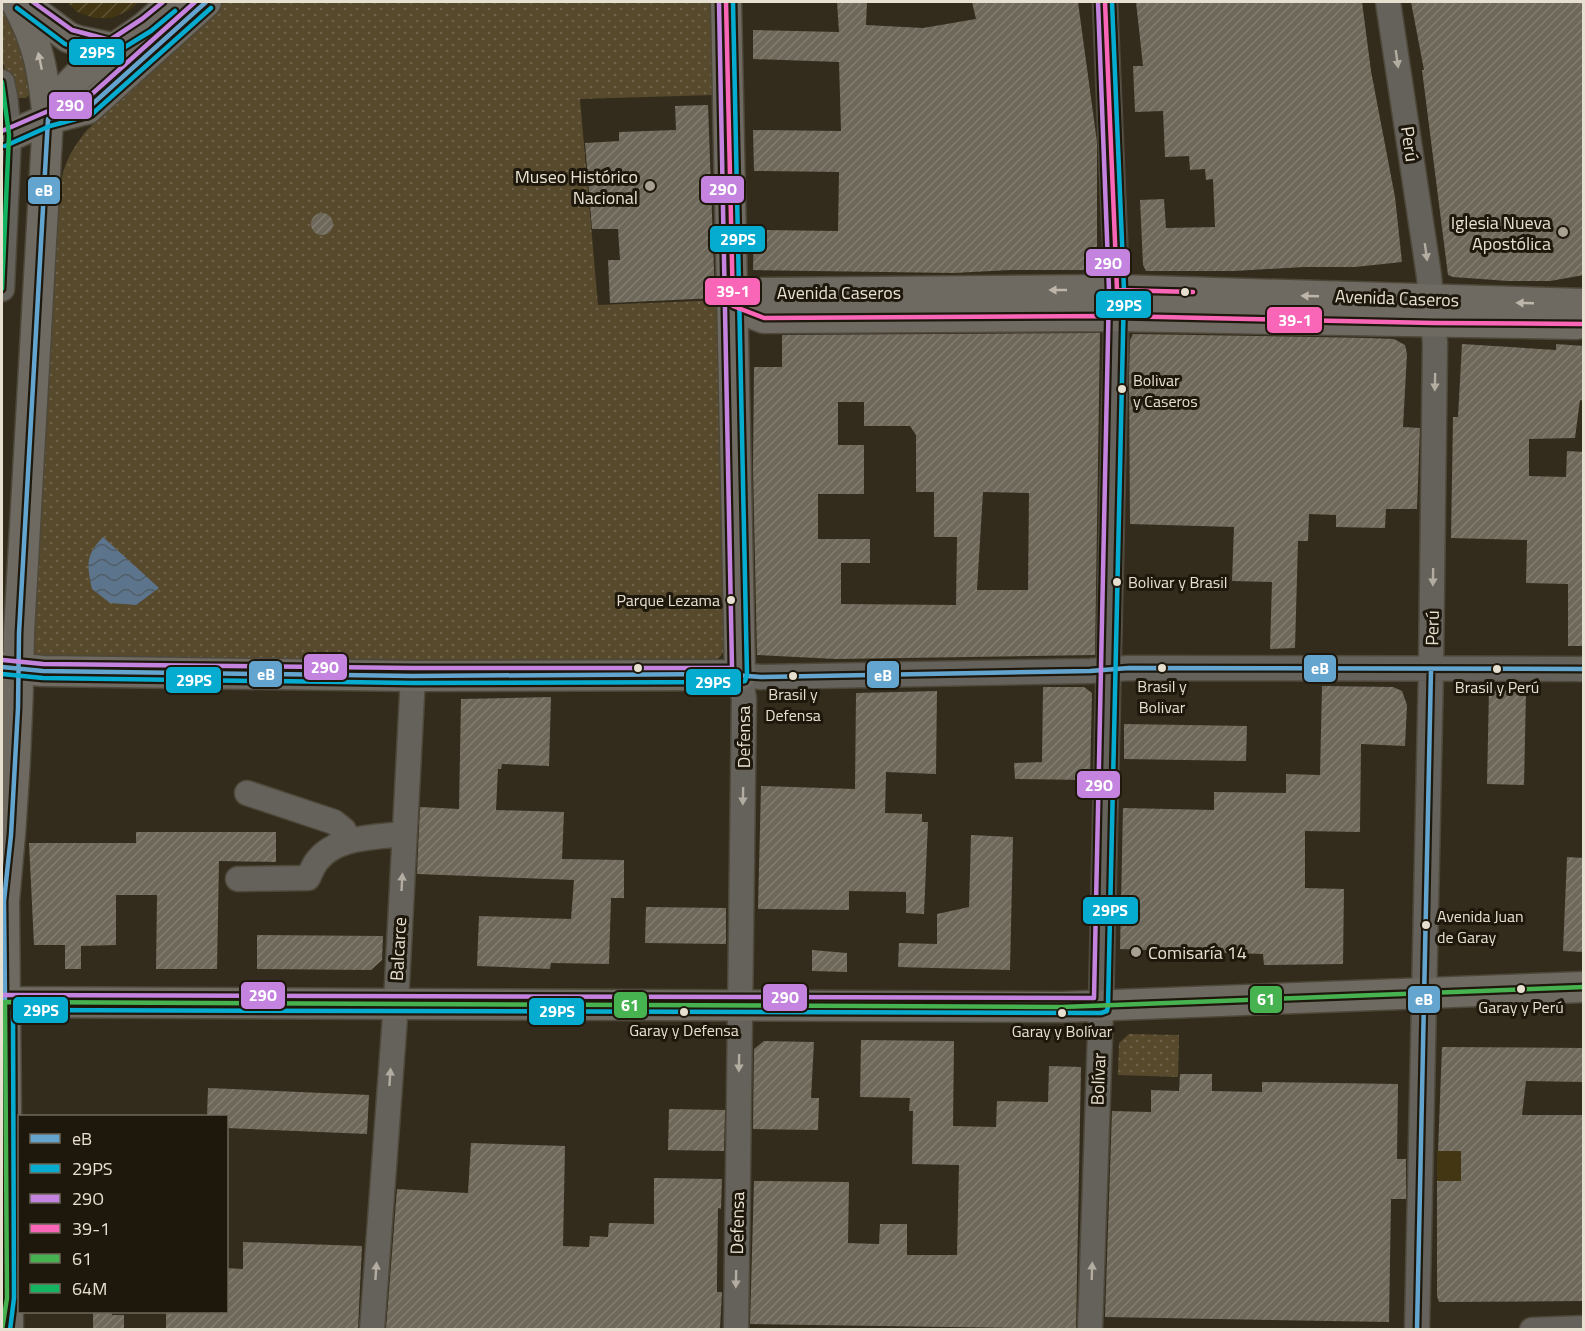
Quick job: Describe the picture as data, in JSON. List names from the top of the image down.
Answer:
{
  "streets": {
    "main road": ["Avenida Caseros", "Defensa"],
    "street": ["Perú", "Balcarce", "Bolívar"]
  },
  "crossings": [
    ["Perú", "Avenida Caseros"],
    ["Avenida Caseros", "Defensa"],
    ["Avenida Caseros", "Bolívar"]
  ],
  "one_way": ["Perú", "Defensa", "Balcarce"],
  "places": [
    "Museo Histórico Nacional",
    "Iglesia Nueva Apostólica",
    "Bolivar y Caseros",
    "Bolivar y Brasil",
    "Parque Lezama",
    "Brasil y Bolivar",
    "Brasil y Perú",
    "Brasil y Defensa",
    "Avenida Juan de Garay",
    "Comisaría 14",
    "Garay y Perú",
    "Garay y Defensa",
    "Garay y Bolívar"
  ],
  "lines": [
    "transit line eB",
    "transit line 29PS",
    "transit line 29O",
    "transit line 39-1",
    "transit line 64M",
    "transit line 61"
  ],
  "legend": [
    "eB",
    "29PS",
    "29O",
    "39-1",
    "61",
    "64M"
  ]
}
